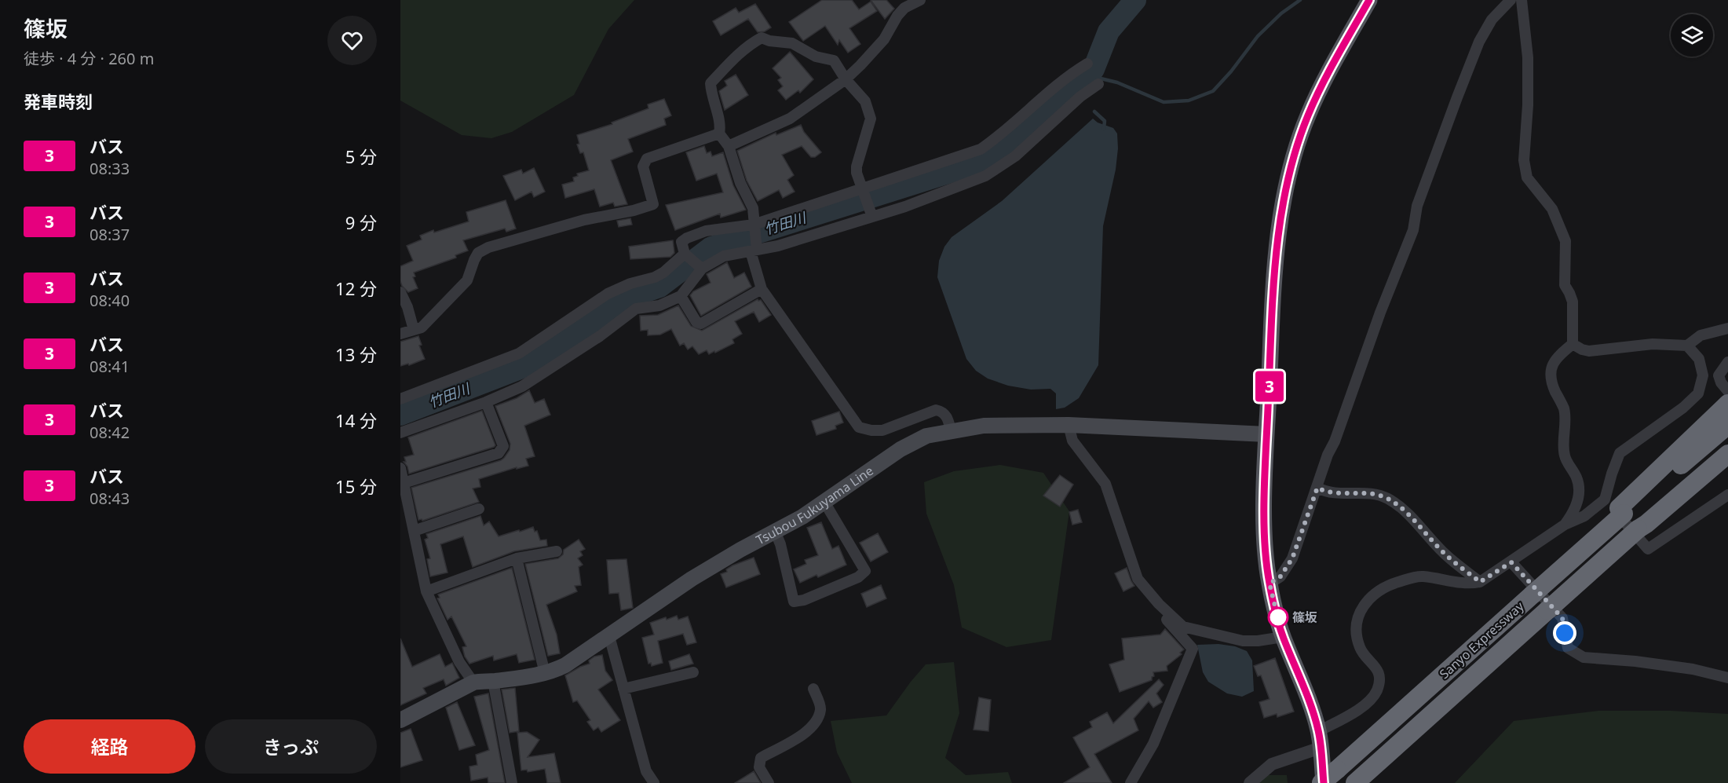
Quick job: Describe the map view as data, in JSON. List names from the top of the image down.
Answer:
{
  "streets": {
    "highway": ["Sanyo Expressway"],
    "main road": ["Tsubou Fukuyama Line"]
  },
  "water": ["竹田川"],
  "places": ["篠坂"],
  "lines": ["bus line 3"],
  "page": {
    "heading": [
      ["篠坂", "徒歩 · 4 分 · 260 m"],
      "発車時刻"
    ],
    "on_map": "3",
    "list": [
      {
        "mark": "3",
        "name": "バス",
        "note": "08:33",
        "value": "5 分"
      },
      {
        "mark": "3",
        "name": "バス",
        "note": "08:37",
        "value": "9 分"
      },
      {
        "mark": "3",
        "name": "バス",
        "note": "08:40",
        "value": "12 分"
      },
      {
        "mark": "3",
        "name": "バス",
        "note": "08:41",
        "value": "13 分"
      },
      {
        "mark": "3",
        "name": "バス",
        "note": "08:42",
        "value": "14 分"
      },
      {
        "mark": "3",
        "name": "バス",
        "note": "08:43",
        "value": "15 分"
      }
    ],
    "buttons": ["経路", "きっぷ"]
  }
}
